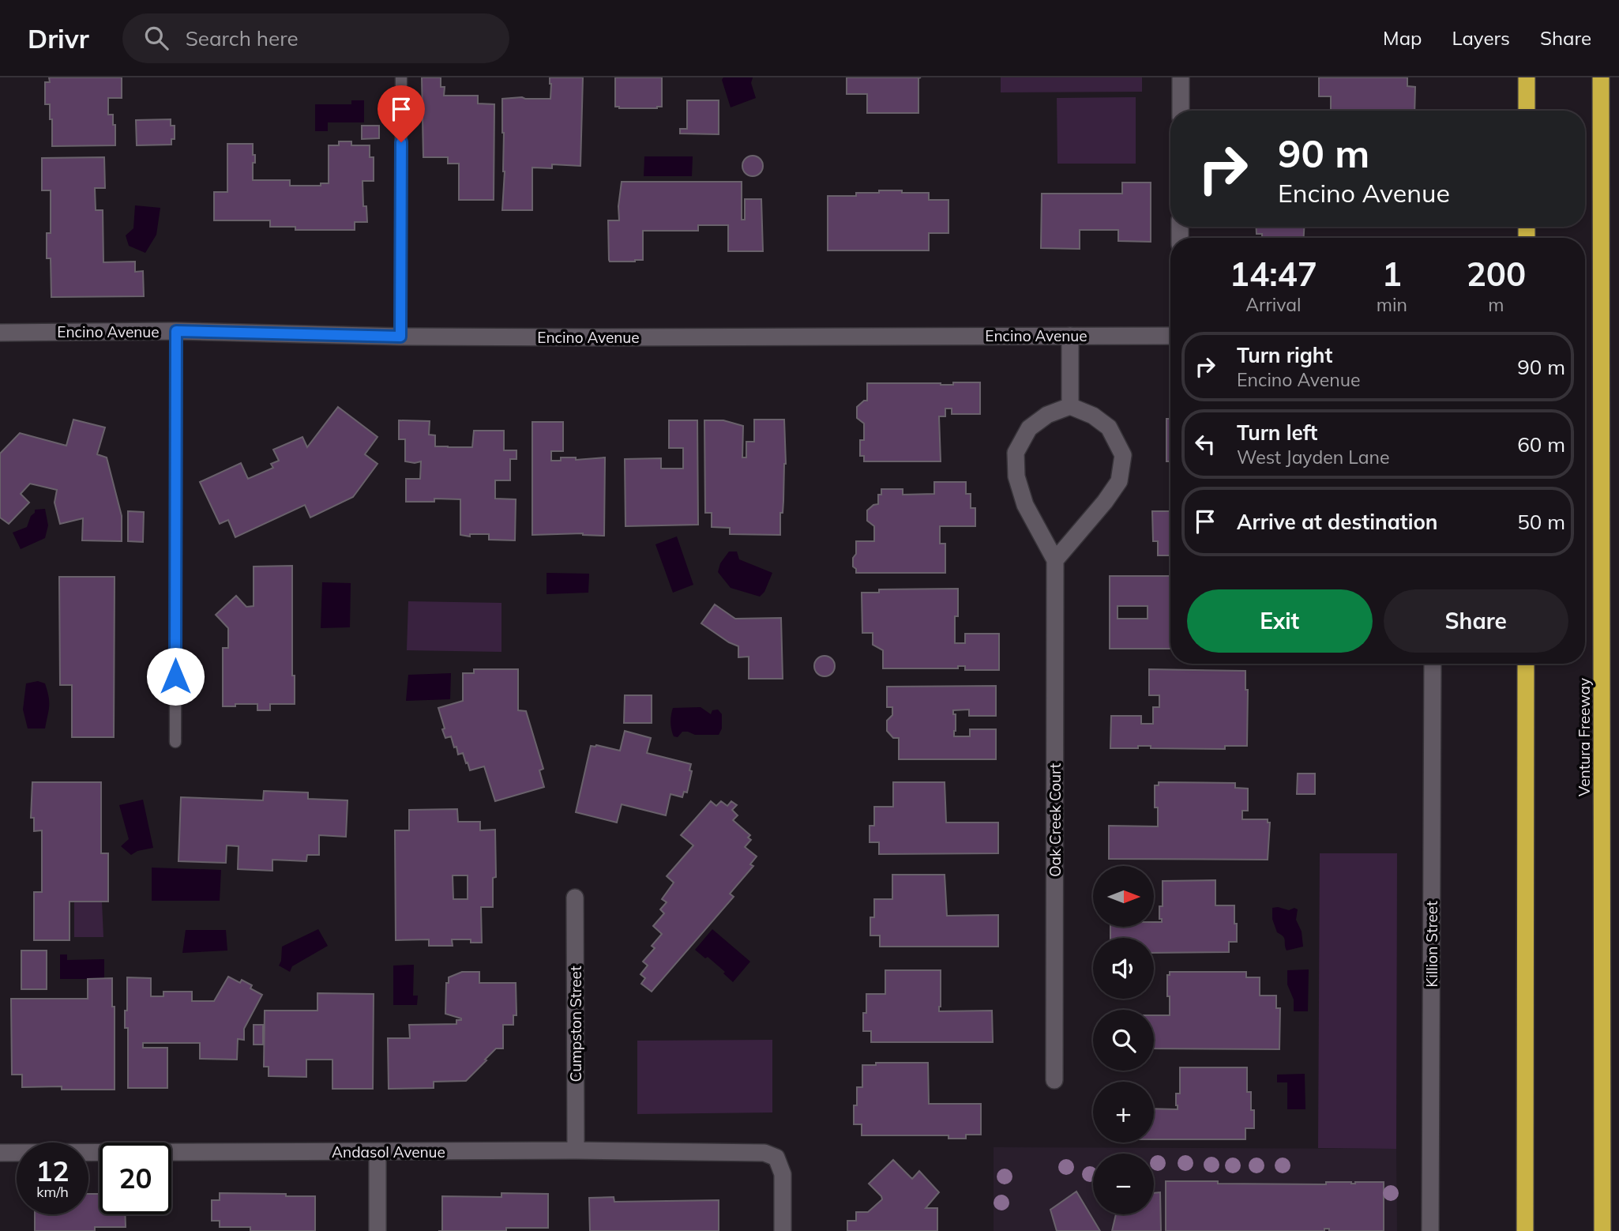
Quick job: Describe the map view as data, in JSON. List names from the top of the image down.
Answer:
{
  "streets": {
    "highway": ["Ventura Freeway"],
    "street": [
      "Encino Avenue",
      "Oak Creek Court",
      "Killion Street",
      "Cumpston Street",
      "Andasol Avenue"
    ]
  },
  "crossings": [
    ["Cumpston Street", "Andasol Avenue"]
  ],
  "north": "right",
  "page": {
    "header": "Drivr",
    "search": "Search here",
    "nav": ["Map", "Layers", "Share"],
    "turn": ["90 m", "Encino Avenue"],
    "eta": [
      "14:47",
      "Arrival",
      "1",
      "min",
      "200",
      "m"
    ],
    "list": [
      {
        "name": "Turn right",
        "note": "Encino Avenue",
        "value": "90 m"
      },
      {
        "name": "Turn left",
        "note": "West Jayden Lane",
        "value": "60 m"
      },
      {
        "name": "Arrive at destination",
        "value": "50 m"
      }
    ],
    "buttons": ["Exit", "Share"],
    "map_buttons": ["+", "−"],
    "speed": "12 km/h",
    "limit": "20"
  }
}
